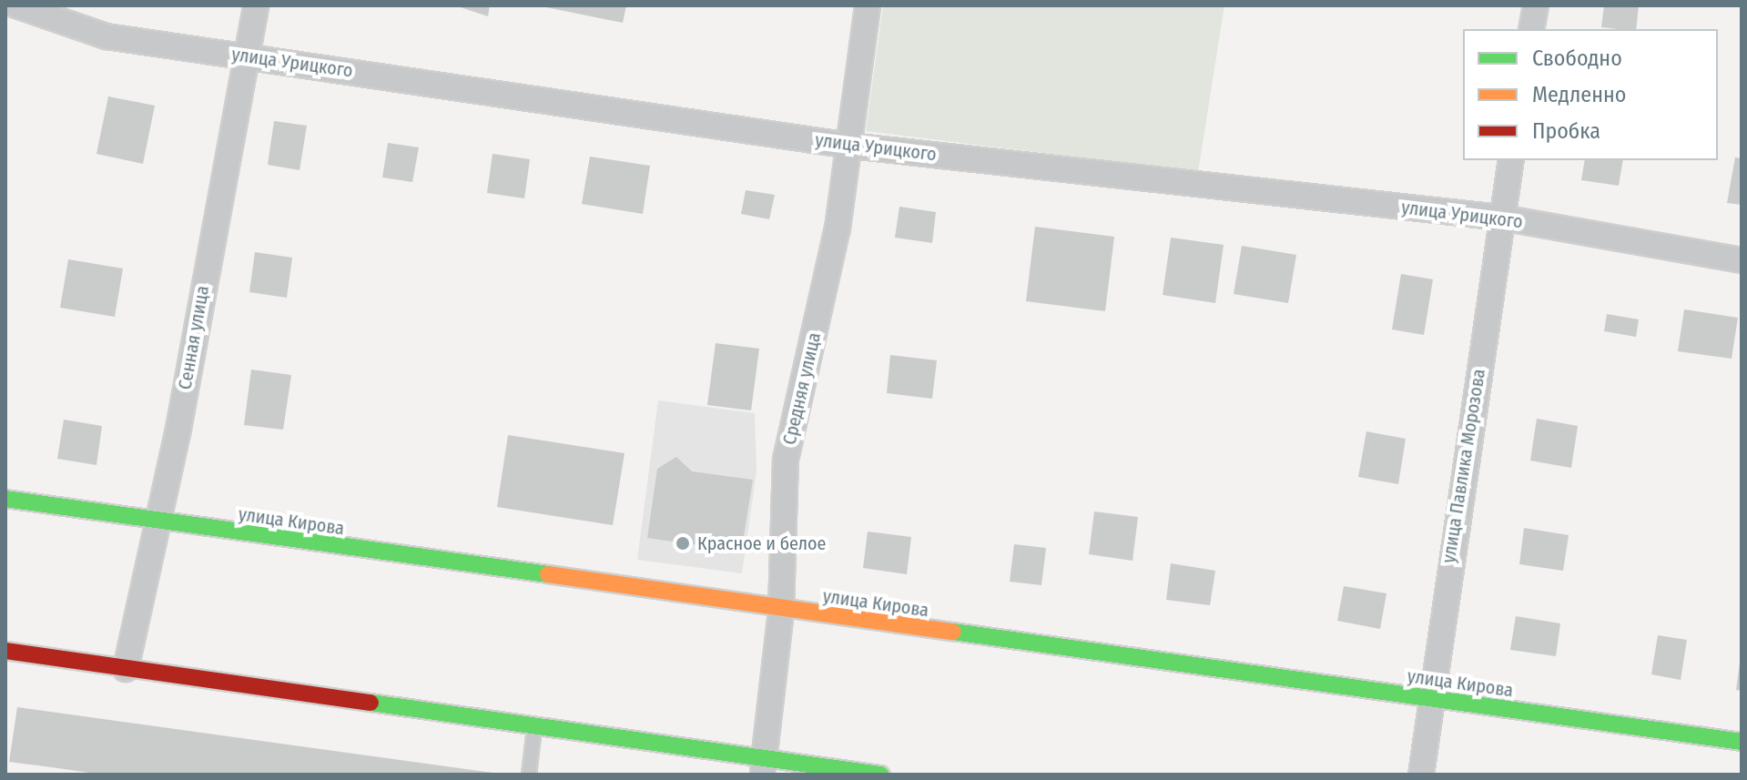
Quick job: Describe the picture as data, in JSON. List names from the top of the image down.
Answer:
{
  "streets": {
    "main road": ["улица Кирова"],
    "street": [
      "улица Урицкого",
      "Сенная улица",
      "Средняя улица",
      "улица Павлика Морозова"
    ]
  },
  "crossings": [
    ["улица Урицкого", "Сенная улица"],
    ["улица Урицкого", "Средняя улица"],
    ["улица Урицкого", "улица Павлика Морозова"],
    ["Сенная улица", "улица Кирова"],
    ["Средняя улица", "улица Кирова"],
    ["улица Павлика Морозова", "улица Кирова"]
  ],
  "places": ["Красное и белое"],
  "legend": ["Свободно", "Медленно", "Пробка"]
}
